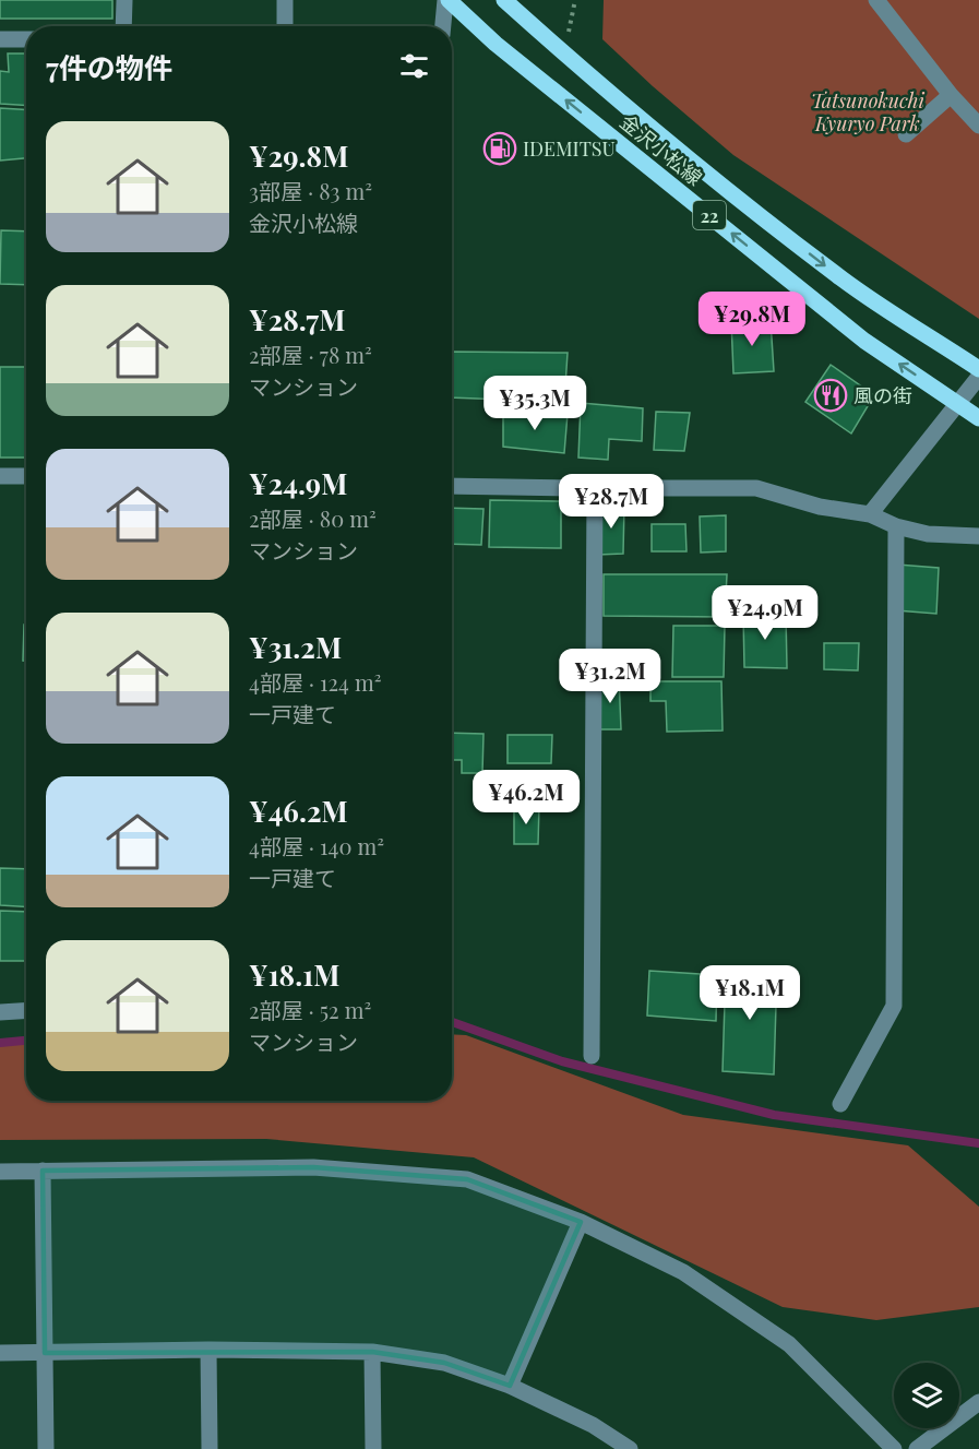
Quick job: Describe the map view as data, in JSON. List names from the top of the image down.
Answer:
{
  "streets": {
    "main road": ["金沢小松線", "22"]
  },
  "parks": ["Tatsunokuchi Kyuryo Park"],
  "places": {
    "fuel station": ["IDEMITSU"],
    "restaurant": ["風の街"]
  },
  "page": {
    "heading": "7件の物件",
    "list": [
      {
        "name": "¥29.8M",
        "note": "3部屋 · 83 m² · 金沢小松線"
      },
      {
        "name": "¥28.7M",
        "note": "2部屋 · 78 m² · マンション"
      },
      {
        "name": "¥24.9M",
        "note": "2部屋 · 80 m² · マンション"
      },
      {
        "name": "¥31.2M",
        "note": "4部屋 · 124 m² · 一戸建て"
      },
      {
        "name": "¥46.2M",
        "note": "4部屋 · 140 m² · 一戸建て"
      },
      {
        "name": "¥18.1M",
        "note": "2部屋 · 52 m² · マンション"
      }
    ],
    "price": [
      "¥29.8M",
      "¥35.3M",
      "¥28.7M",
      "¥24.9M",
      "¥31.2M",
      "¥46.2M",
      "¥18.1M"
    ]
  }
}
